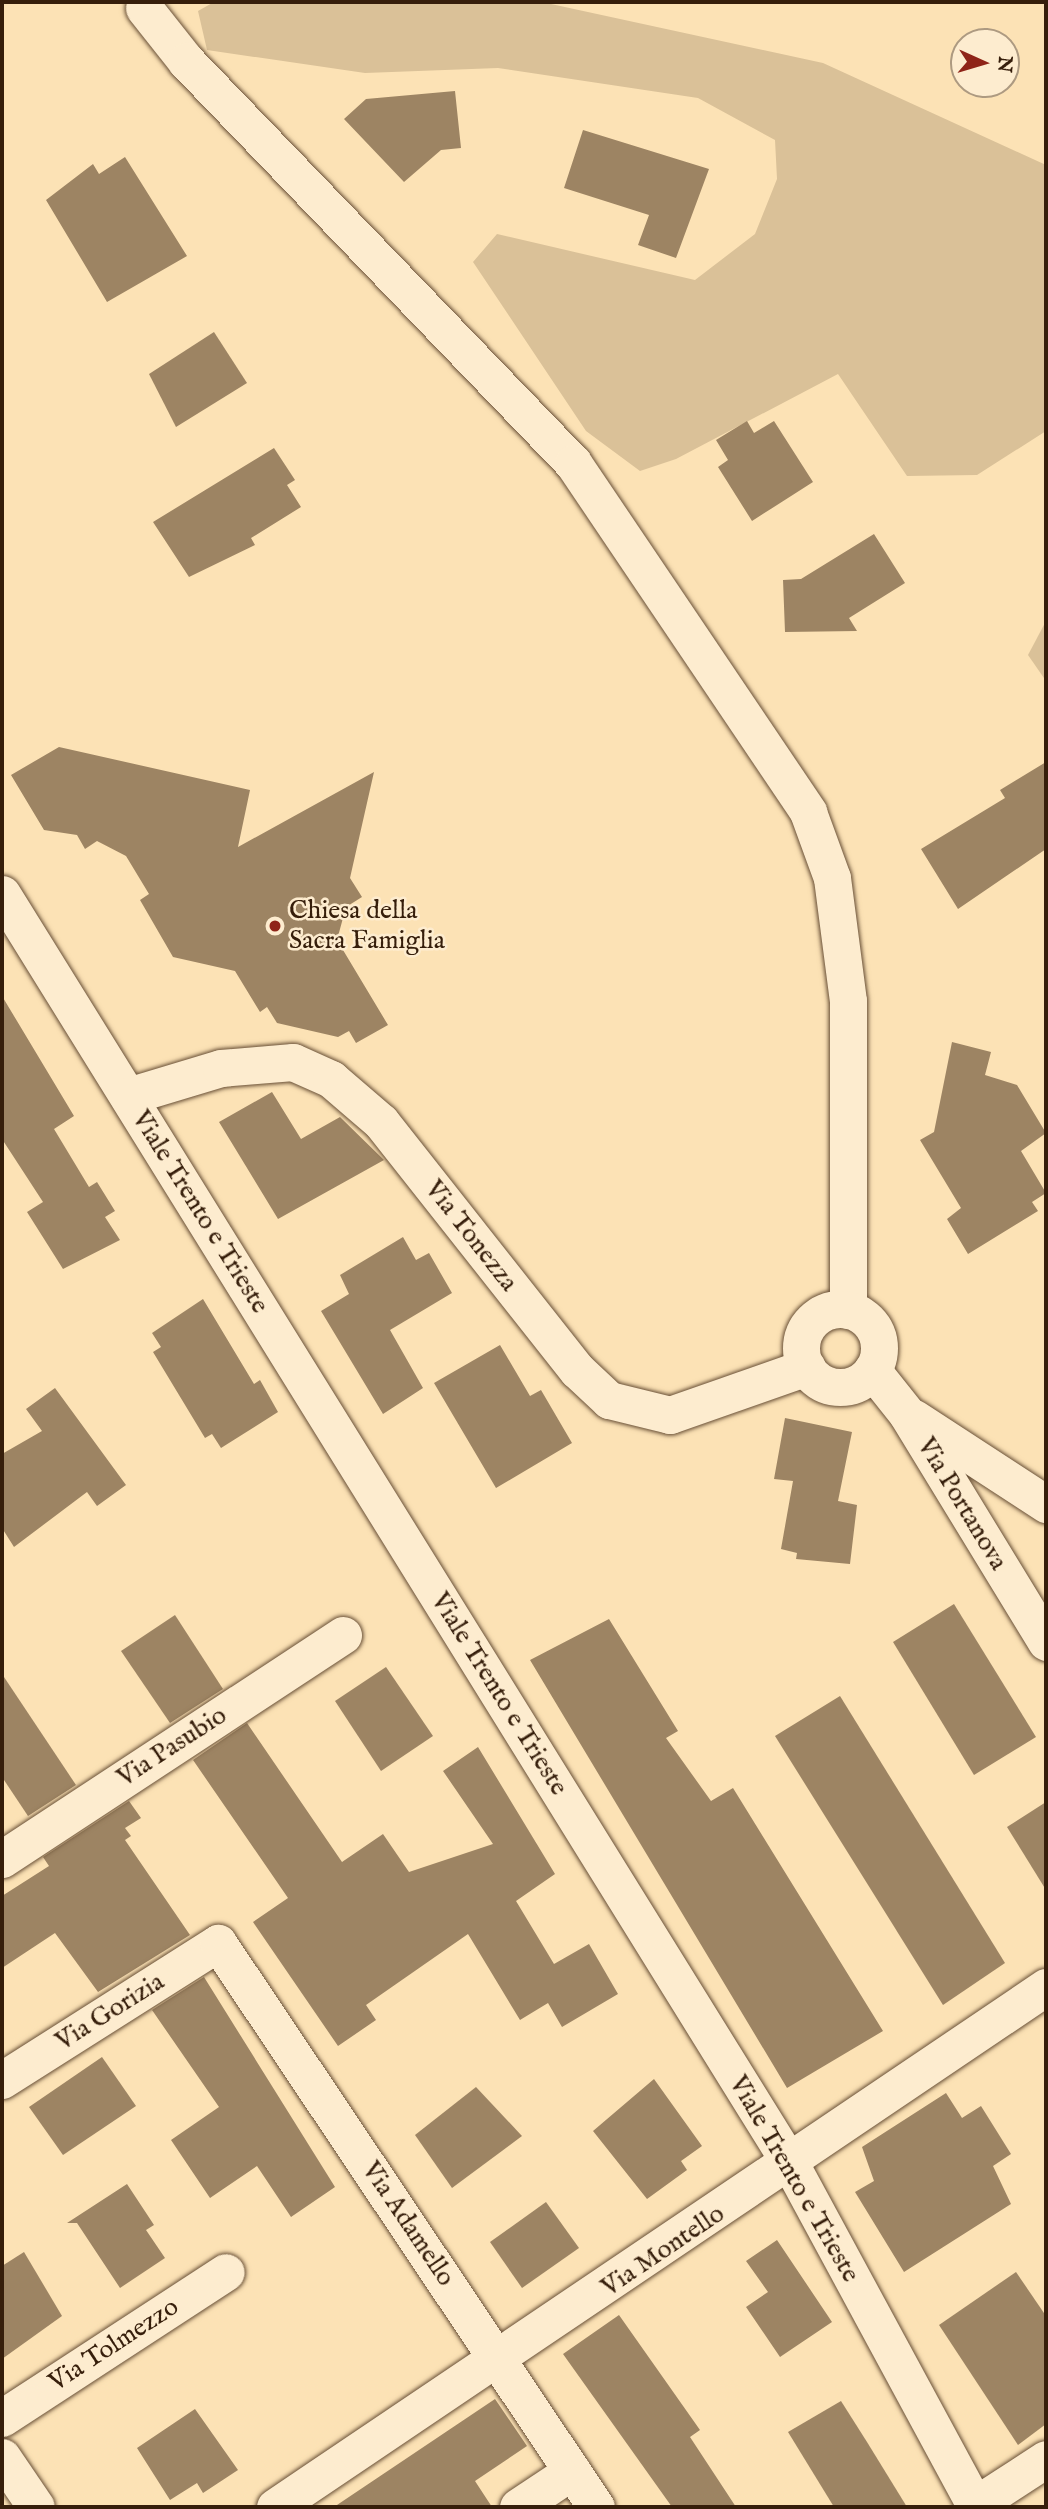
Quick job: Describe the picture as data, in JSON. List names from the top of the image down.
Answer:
{
  "streets": {
    "street": [
      "Viale Trento e Trieste",
      "Via Tonezza",
      "Via Portanova",
      "Via Pasubio",
      "Via Gorizia",
      "Via Adamello",
      "Via Montello",
      "Via Tolmezzo"
    ]
  },
  "crossings": [
    ["Viale Trento e Trieste", "Via Tonezza"],
    ["Viale Trento e Trieste", "Via Montello"],
    ["Via Tonezza", "Via Portanova"],
    ["Via Gorizia", "Via Adamello"],
    ["Via Adamello", "Via Montello"]
  ],
  "places": ["Chiesa della Sacra Famiglia"],
  "north": "right"
}
